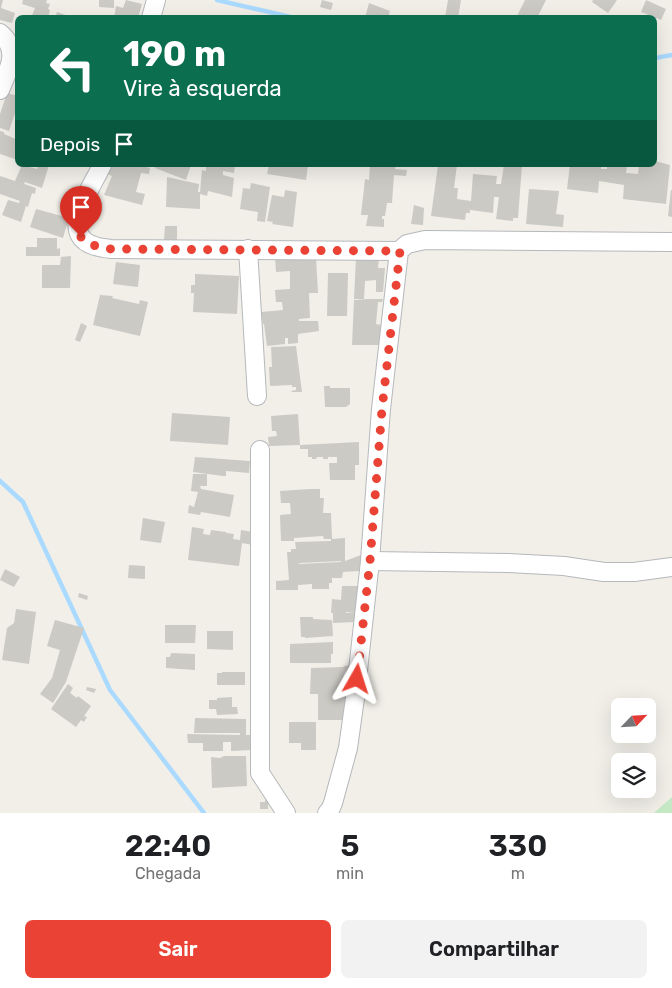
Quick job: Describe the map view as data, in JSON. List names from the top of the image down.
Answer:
{
  "north": "top right",
  "page": {
    "turn": ["190 m", "Vire à esquerda"],
    "then": "Depois",
    "eta": [
      "22:40",
      "Chegada",
      "5",
      "min",
      "330",
      "m"
    ],
    "buttons": ["Sair", "Compartilhar"]
  }
}
